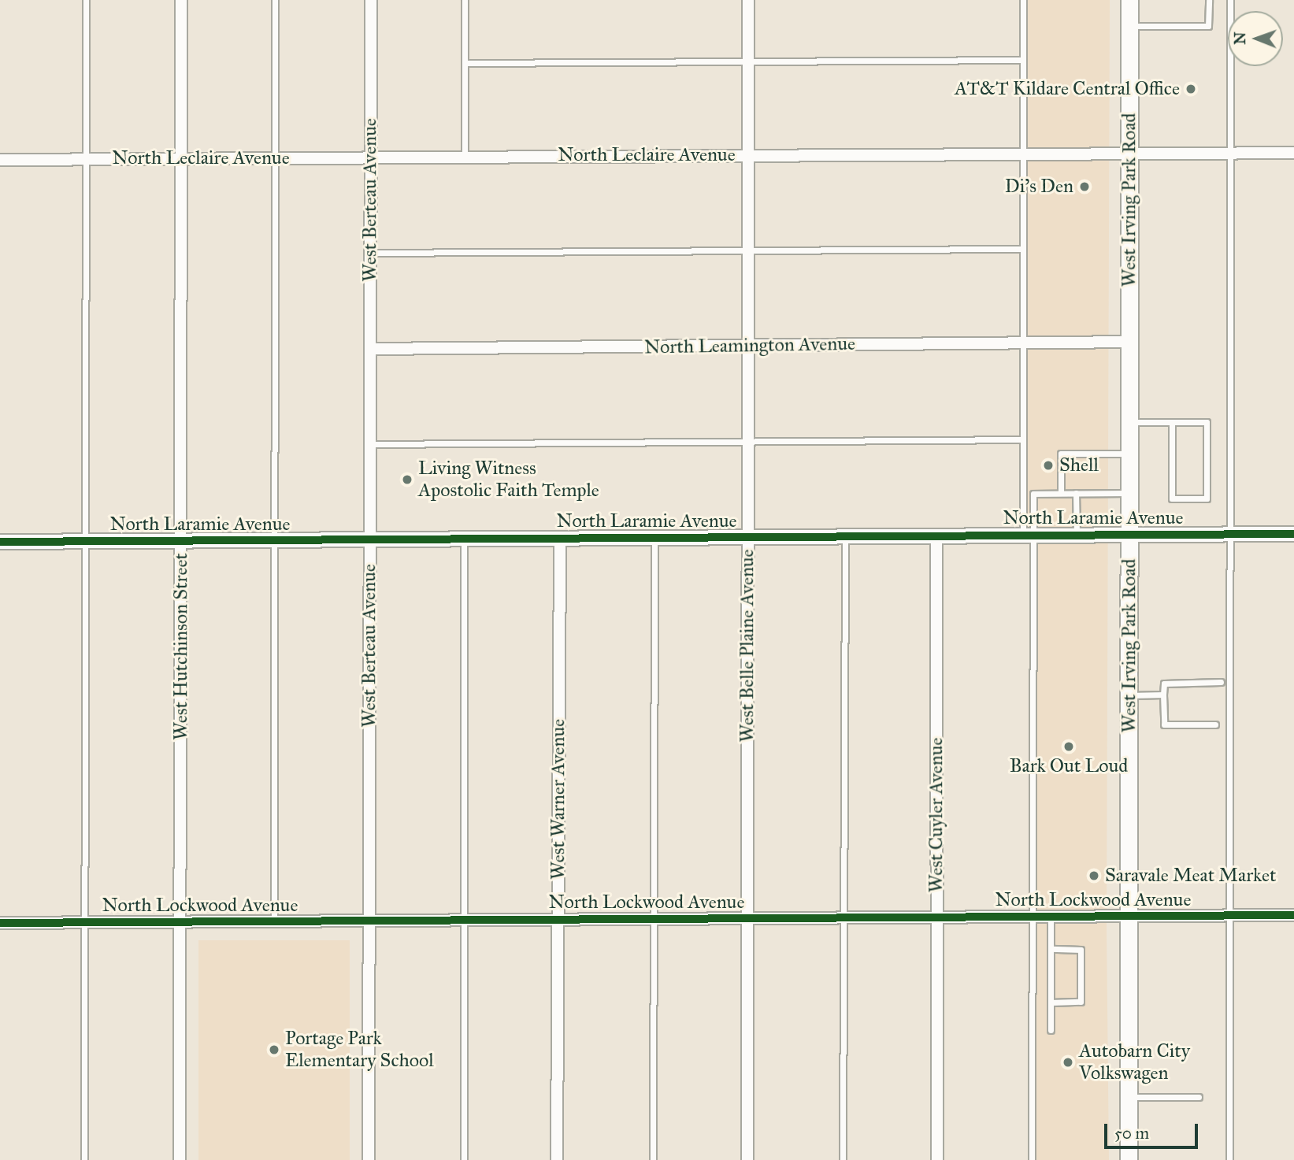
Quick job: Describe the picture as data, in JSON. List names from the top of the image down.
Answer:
{
  "streets": {
    "main road": ["West Irving Park Road"],
    "street": [
      "North Leclaire Avenue",
      "West Berteau Avenue",
      "North Leamington Avenue",
      "North Laramie Avenue",
      "West Belle Plaine Avenue",
      "West Hutchinson Street",
      "West Warner Avenue",
      "West Cuyler Avenue",
      "North Lockwood Avenue"
    ]
  },
  "crossings": [
    ["North Leclaire Avenue", "West Berteau Avenue"],
    ["North Leclaire Avenue", "West Irving Park Road"],
    ["North Leclaire Avenue", "West Belle Plaine Avenue"],
    ["North Leclaire Avenue", "West Hutchinson Street"],
    ["West Berteau Avenue", "North Leamington Avenue"],
    ["West Berteau Avenue", "North Laramie Avenue"],
    ["West Berteau Avenue", "North Lockwood Avenue"],
    ["West Irving Park Road", "North Leamington Avenue"],
    ["West Irving Park Road", "North Laramie Avenue"],
    ["West Irving Park Road", "North Lockwood Avenue"],
    ["North Leamington Avenue", "West Belle Plaine Avenue"],
    ["North Laramie Avenue", "West Belle Plaine Avenue"],
    ["North Laramie Avenue", "West Hutchinson Street"],
    ["North Laramie Avenue", "West Warner Avenue"],
    ["North Laramie Avenue", "West Cuyler Avenue"],
    ["West Belle Plaine Avenue", "North Lockwood Avenue"],
    ["West Hutchinson Street", "North Lockwood Avenue"],
    ["West Warner Avenue", "North Lockwood Avenue"],
    ["West Cuyler Avenue", "North Lockwood Avenue"]
  ],
  "places": [
    "AT&T Kildare Central Office",
    "Di’s Den",
    "Shell",
    "Living Witness Apostolic Faith Temple",
    "Bark Out Loud",
    "Saravale Meat Market",
    "Portage Park Elementary School",
    "Autobarn City Volkswagen"
  ],
  "scale_bar": "50 m",
  "north": "left"
}
